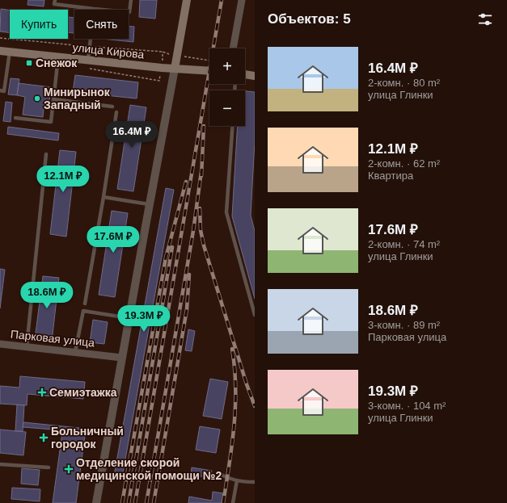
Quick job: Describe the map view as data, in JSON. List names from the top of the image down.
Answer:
{
  "streets": {
    "main road": ["улица Кирова"],
    "street": ["Парковая улица"]
  },
  "places": {
    "transit": ["Снежок"],
    "other": ["Минирынок Западный"],
    "health": ["Семиэтажка", "Больничный городок", "Отделение скорой медицинской помощи №2"]
  },
  "page": {
    "heading": "Объектов: 5",
    "chip": ["Купить", "Снять"],
    "list": [
      {
        "name": "16.4M ₽",
        "note": "2-комн. · 80 m² · улица Глинки"
      },
      {
        "name": "12.1M ₽",
        "note": "2-комн. · 62 m² · Квартира"
      },
      {
        "name": "17.6M ₽",
        "note": "2-комн. · 74 m² · улица Глинки"
      },
      {
        "name": "18.6M ₽",
        "note": "3-комн. · 89 m² · Парковая улица"
      },
      {
        "name": "19.3M ₽",
        "note": "3-комн. · 104 m² · улица Глинки"
      }
    ],
    "map_buttons": ["+", "−"],
    "price": [
      "16.4M ₽",
      "12.1M ₽",
      "17.6M ₽",
      "18.6M ₽",
      "19.3M ₽"
    ]
  }
}
